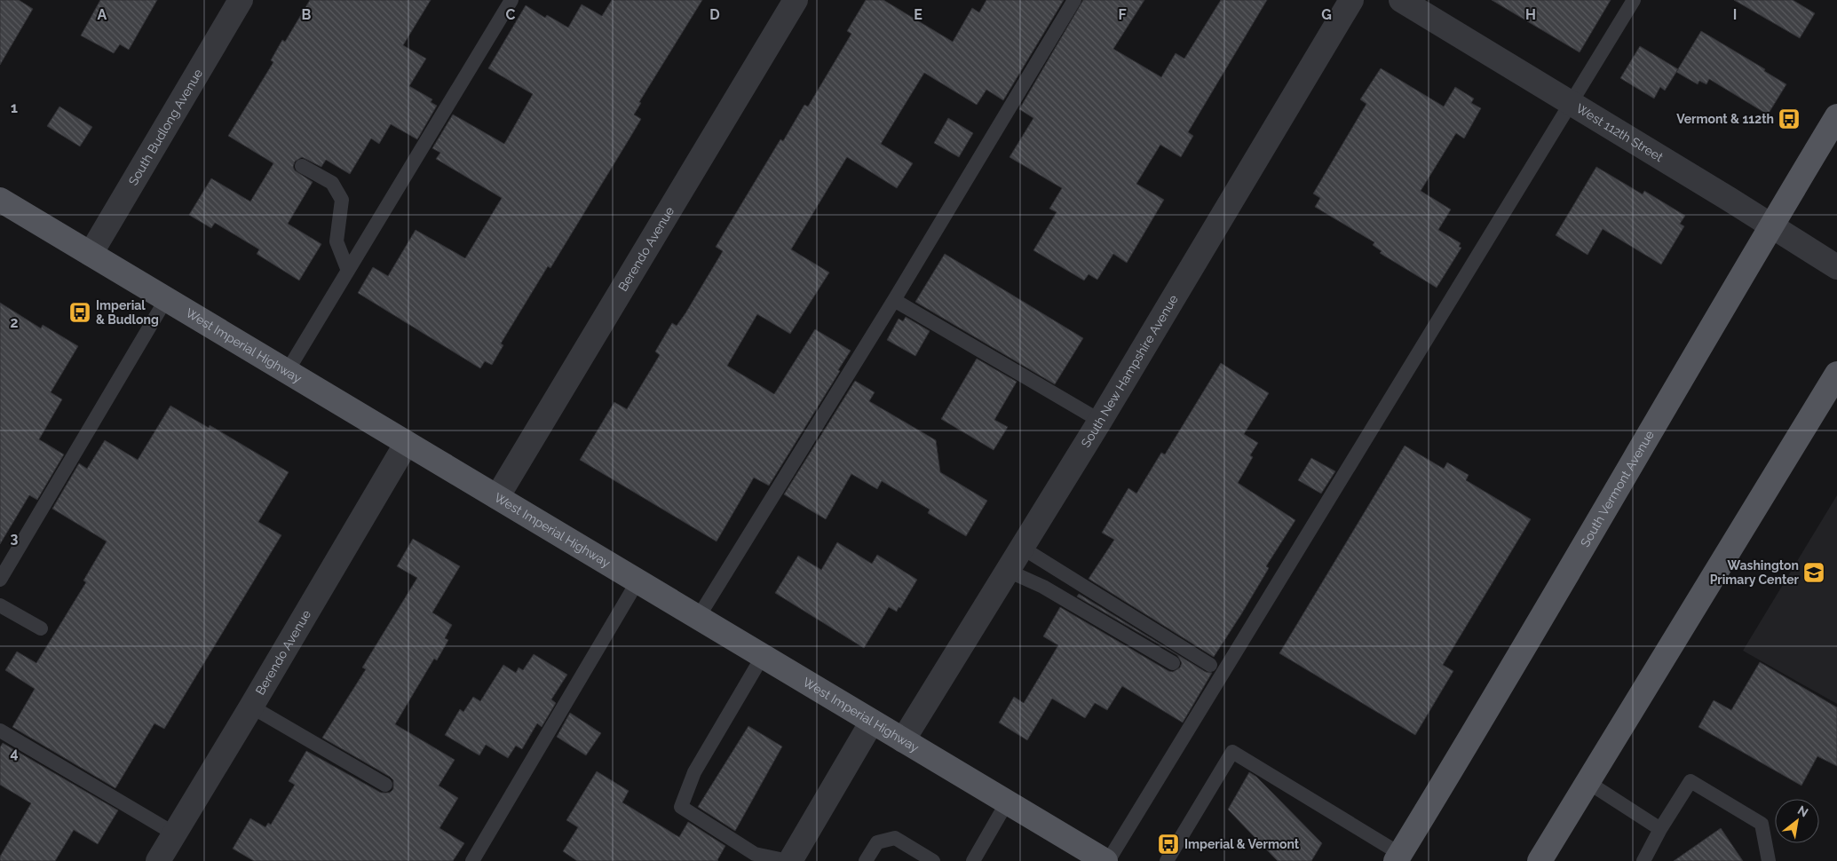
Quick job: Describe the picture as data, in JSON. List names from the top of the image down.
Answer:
{
  "streets": {
    "main road": ["West Imperial Highway", "South Vermont Avenue"],
    "street": [
      "South Budlong Avenue",
      "West 112th Street",
      "Berendo Avenue",
      "South New Hampshire Avenue"
    ]
  },
  "crossings": [
    ["South Budlong Avenue", "West Imperial Highway"],
    ["West 112th Street", "South Vermont Avenue"],
    ["Berendo Avenue", "West Imperial Highway"],
    ["West Imperial Highway", "South New Hampshire Avenue"]
  ],
  "places": {
    "bus stop": ["Vermont & 112th", "Imperial & Budlong", "Imperial & Vermont"],
    "school or university": ["Washington Primary Center"]
  },
  "north": "top right",
  "grid": {
    "columns": [
      "A",
      "B",
      "C",
      "D",
      "E",
      "F",
      "G",
      "H",
      "I"
    ],
    "rows": [
      "1",
      "2",
      "3",
      "4"
    ]
  }
}
